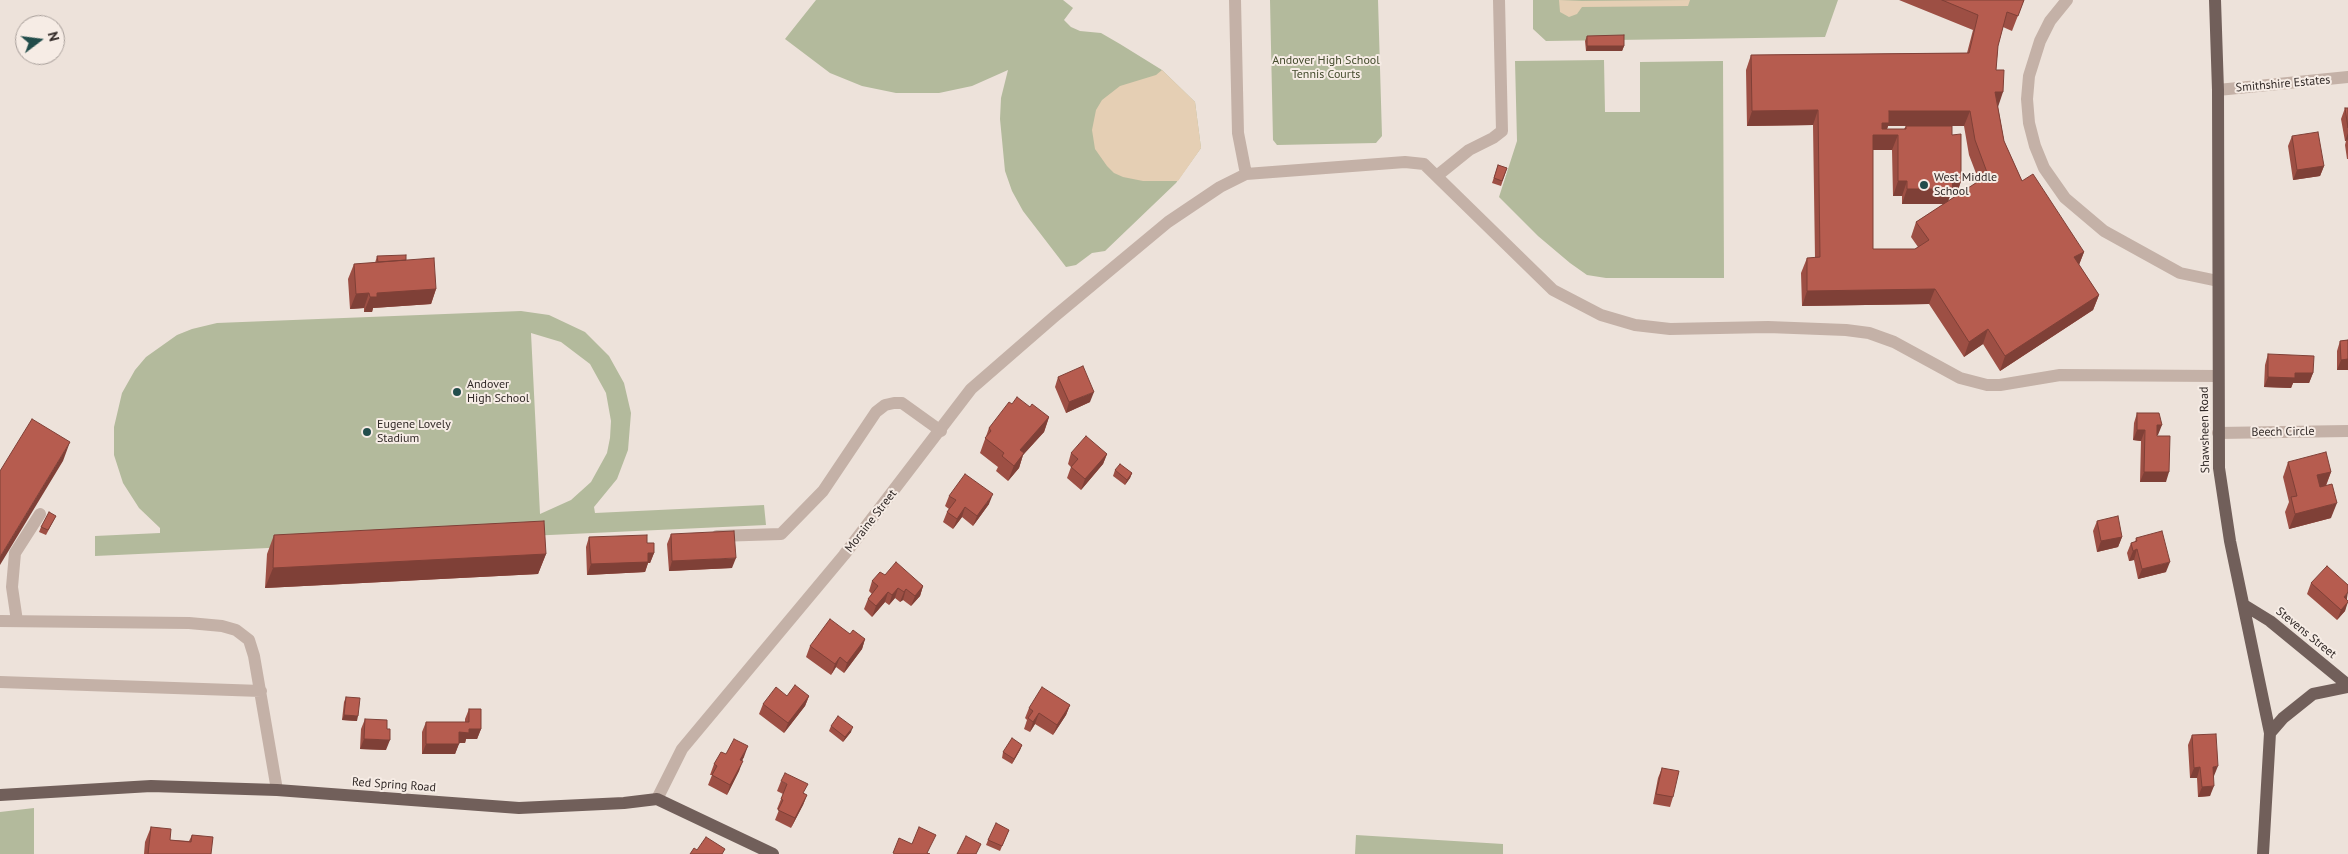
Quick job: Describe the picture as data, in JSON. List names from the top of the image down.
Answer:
{
  "streets": {
    "main road": ["Shawsheen Road", "Stevens Street", "Red Spring Road"],
    "street": ["Smithshire Estates", "Beech Circle", "Moraine Street"]
  },
  "crossings": [
    ["Smithshire Estates", "Shawsheen Road"],
    ["Shawsheen Road", "Beech Circle"],
    ["Shawsheen Road", "Stevens Street"],
    ["Moraine Street", "Red Spring Road"]
  ],
  "parks": ["Andover High School Tennis Courts"],
  "places": ["West Middle School", "Andover High School", "Eugene Lovely Stadium"],
  "north": "right"
}
